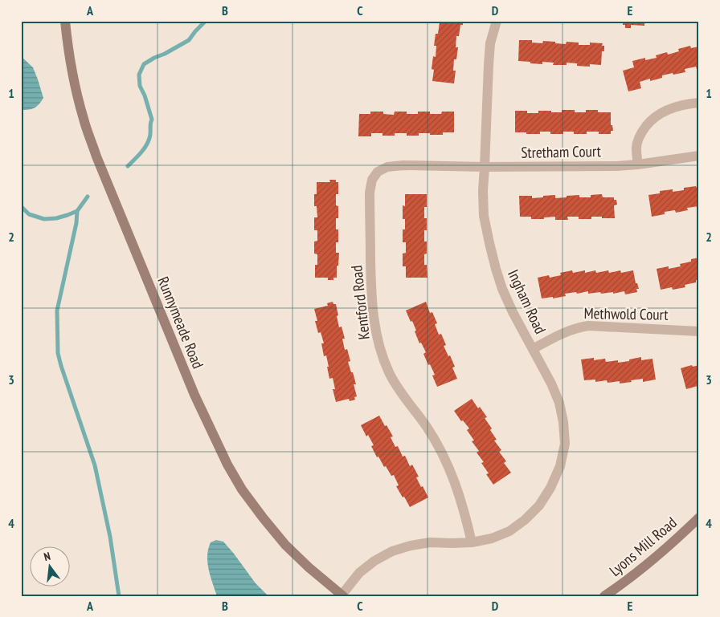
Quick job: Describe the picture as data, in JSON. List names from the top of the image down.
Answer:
{
  "streets": {
    "street": [
      "Stretham Court",
      "Ingham Road",
      "Kentford Road",
      "Methwold Court",
      "Runnymeade Road",
      "Lyons Mill Road"
    ]
  },
  "crossings": [
    ["Stretham Court", "Ingham Road"],
    ["Stretham Court", "Kentford Road"],
    ["Ingham Road", "Kentford Road"],
    ["Ingham Road", "Methwold Court"],
    ["Ingham Road", "Runnymeade Road"]
  ],
  "north": "top",
  "grid": {
    "columns": [
      "A",
      "B",
      "C",
      "D",
      "E"
    ],
    "rows": [
      "1",
      "2",
      "3",
      "4"
    ]
  }
}
